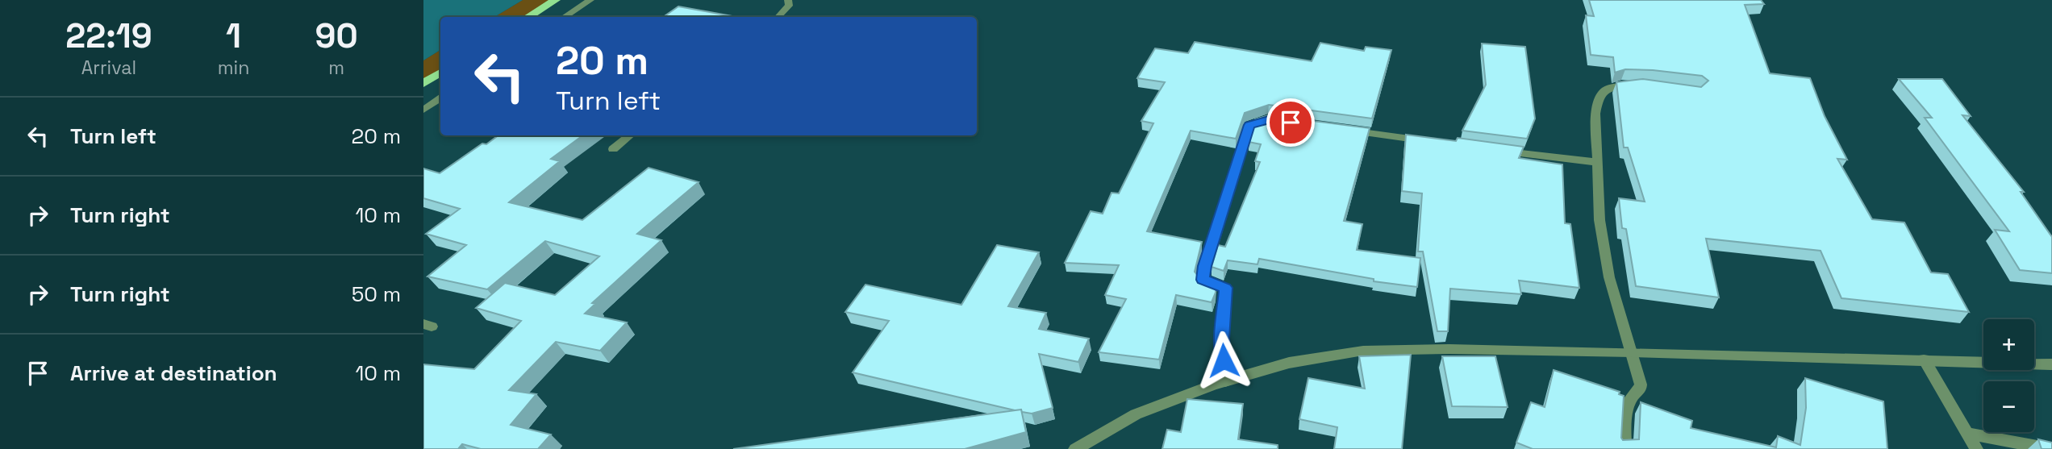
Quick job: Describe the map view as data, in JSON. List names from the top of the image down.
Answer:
{
  "page": {
    "eta": [
      "22:19",
      "Arrival",
      "1",
      "min",
      "90",
      "m"
    ],
    "turn": ["20 m", "Turn left"],
    "list": [
      {
        "name": "Turn left",
        "value": "20 m"
      },
      {
        "name": "Turn right",
        "value": "10 m"
      },
      {
        "name": "Turn right",
        "value": "50 m"
      },
      {
        "name": "Arrive at destination",
        "value": "10 m"
      }
    ],
    "map_buttons": ["+", "−"]
  }
}
